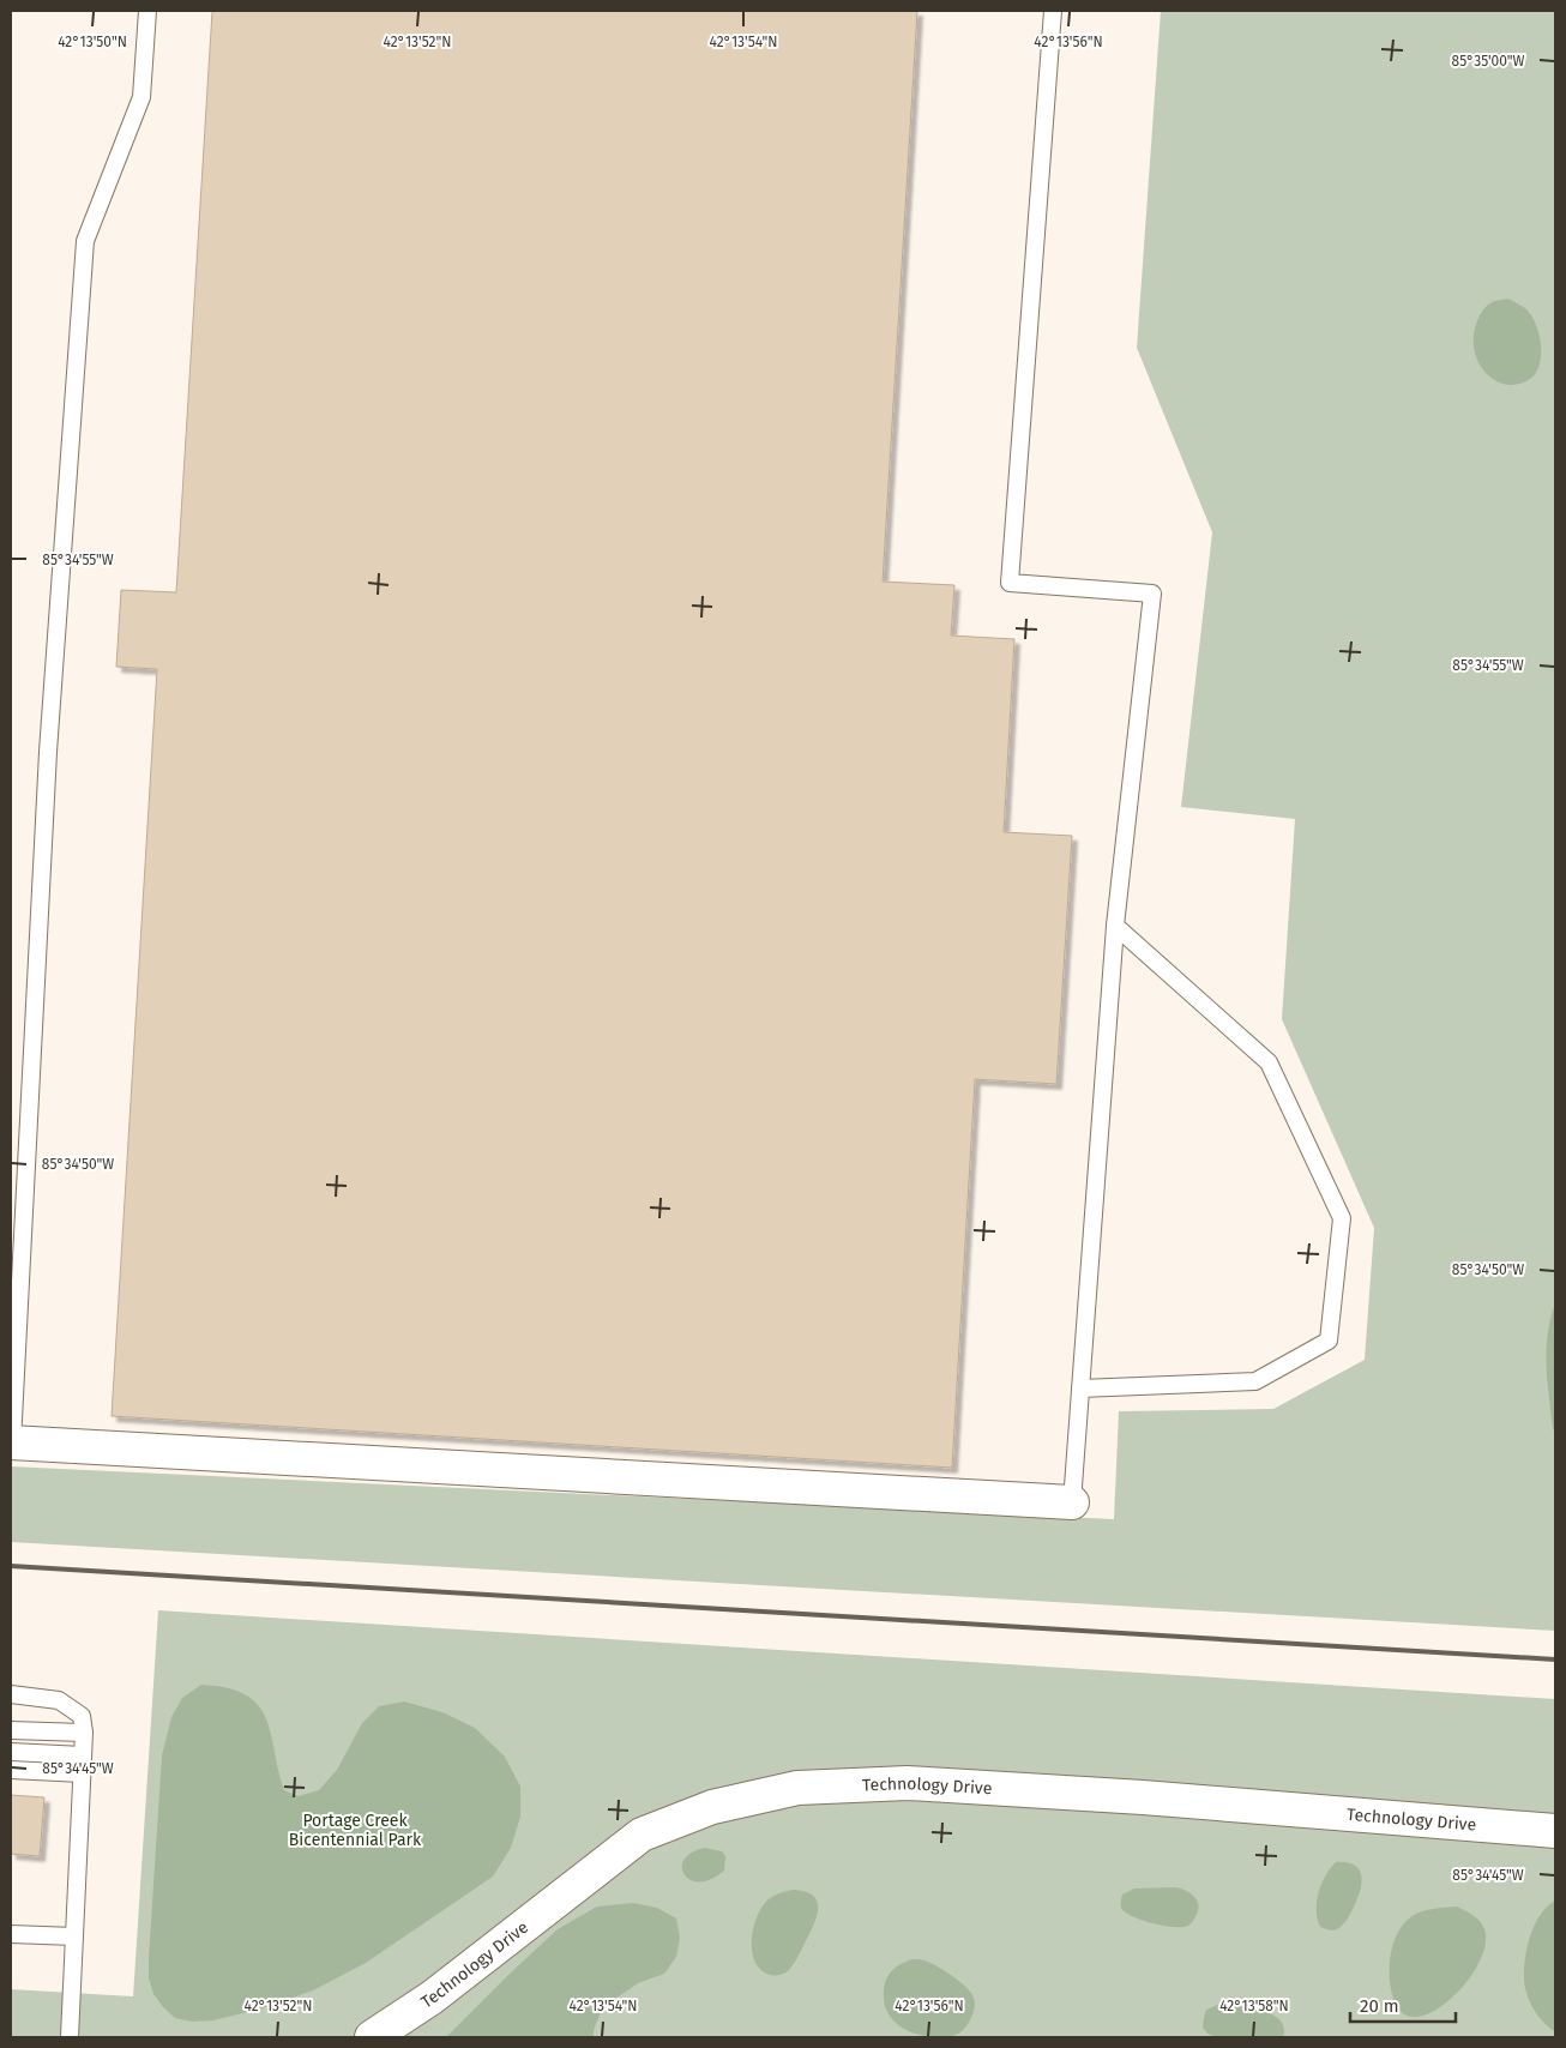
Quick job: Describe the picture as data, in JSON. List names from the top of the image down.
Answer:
{
  "streets": {
    "street": ["Technology Drive"]
  },
  "parks": ["Portage Creek Bicentennial Park"],
  "scale_bar": "20 m",
  "coordinates": [
    "42°13'50\"N",
    "42°13'52\"N",
    "42°13'54\"N",
    "42°13'56\"N",
    "85°35'00\"W",
    "85°34'55\"W",
    "85°34'50\"W",
    "85°34'45\"W",
    "42°13'58\"N"
  ]
}
